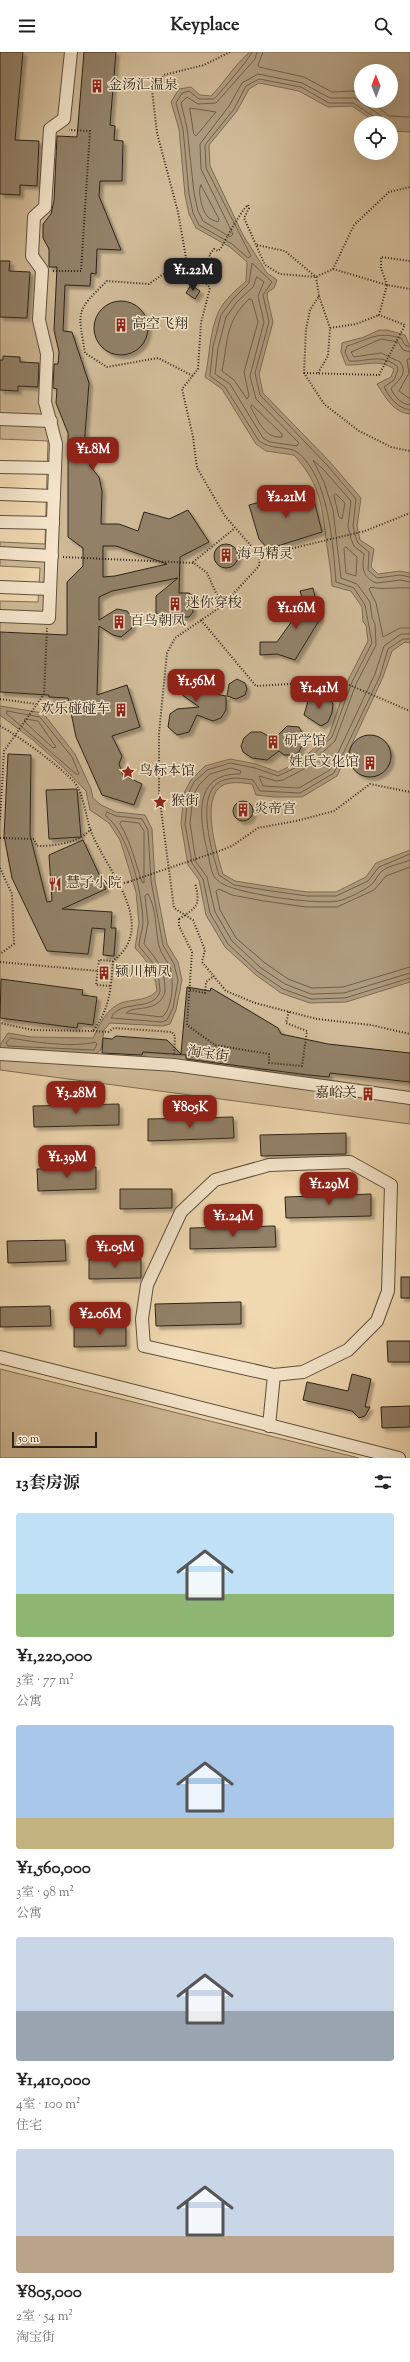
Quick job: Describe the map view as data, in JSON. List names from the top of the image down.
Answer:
{
  "streets": {
    "street": ["淘宝街"]
  },
  "places": {
    "building": [
      "金汤汇温泉",
      "高空飞翔",
      "海马精灵",
      "迷你穿梭",
      "百鸟朝凤",
      "欢乐碰碰车",
      "研学馆",
      "姓氏文化馆",
      "炎帝宫",
      "颍川栖凤",
      "嘉峪关"
    ],
    "place": ["鸟标本馆", "猴街"],
    "restaurant": ["慧子小院"]
  },
  "scale_bar": "50 m",
  "north": "top",
  "page": {
    "header": "Keyplace",
    "price": [
      "¥1.22M",
      "¥1.8M",
      "¥2.21M",
      "¥1.16M",
      "¥1.56M",
      "¥1.41M",
      "¥3.28M",
      "¥805K",
      "¥1.39M",
      "¥1.29M",
      "¥1.24M",
      "¥1.05M",
      "¥2.06M"
    ],
    "scale": "50 m",
    "heading": "13套房源",
    "list": [
      {
        "name": "¥1,220,000",
        "note": "3室 · 77 m² · 公寓"
      },
      {
        "name": "¥1,560,000",
        "note": "3室 · 98 m² · 公寓"
      },
      {
        "name": "¥1,410,000",
        "note": "4室 · 100 m² · 住宅"
      },
      {
        "name": "¥805,000",
        "note": "2室 · 54 m² · 淘宝街"
      }
    ]
  }
}
